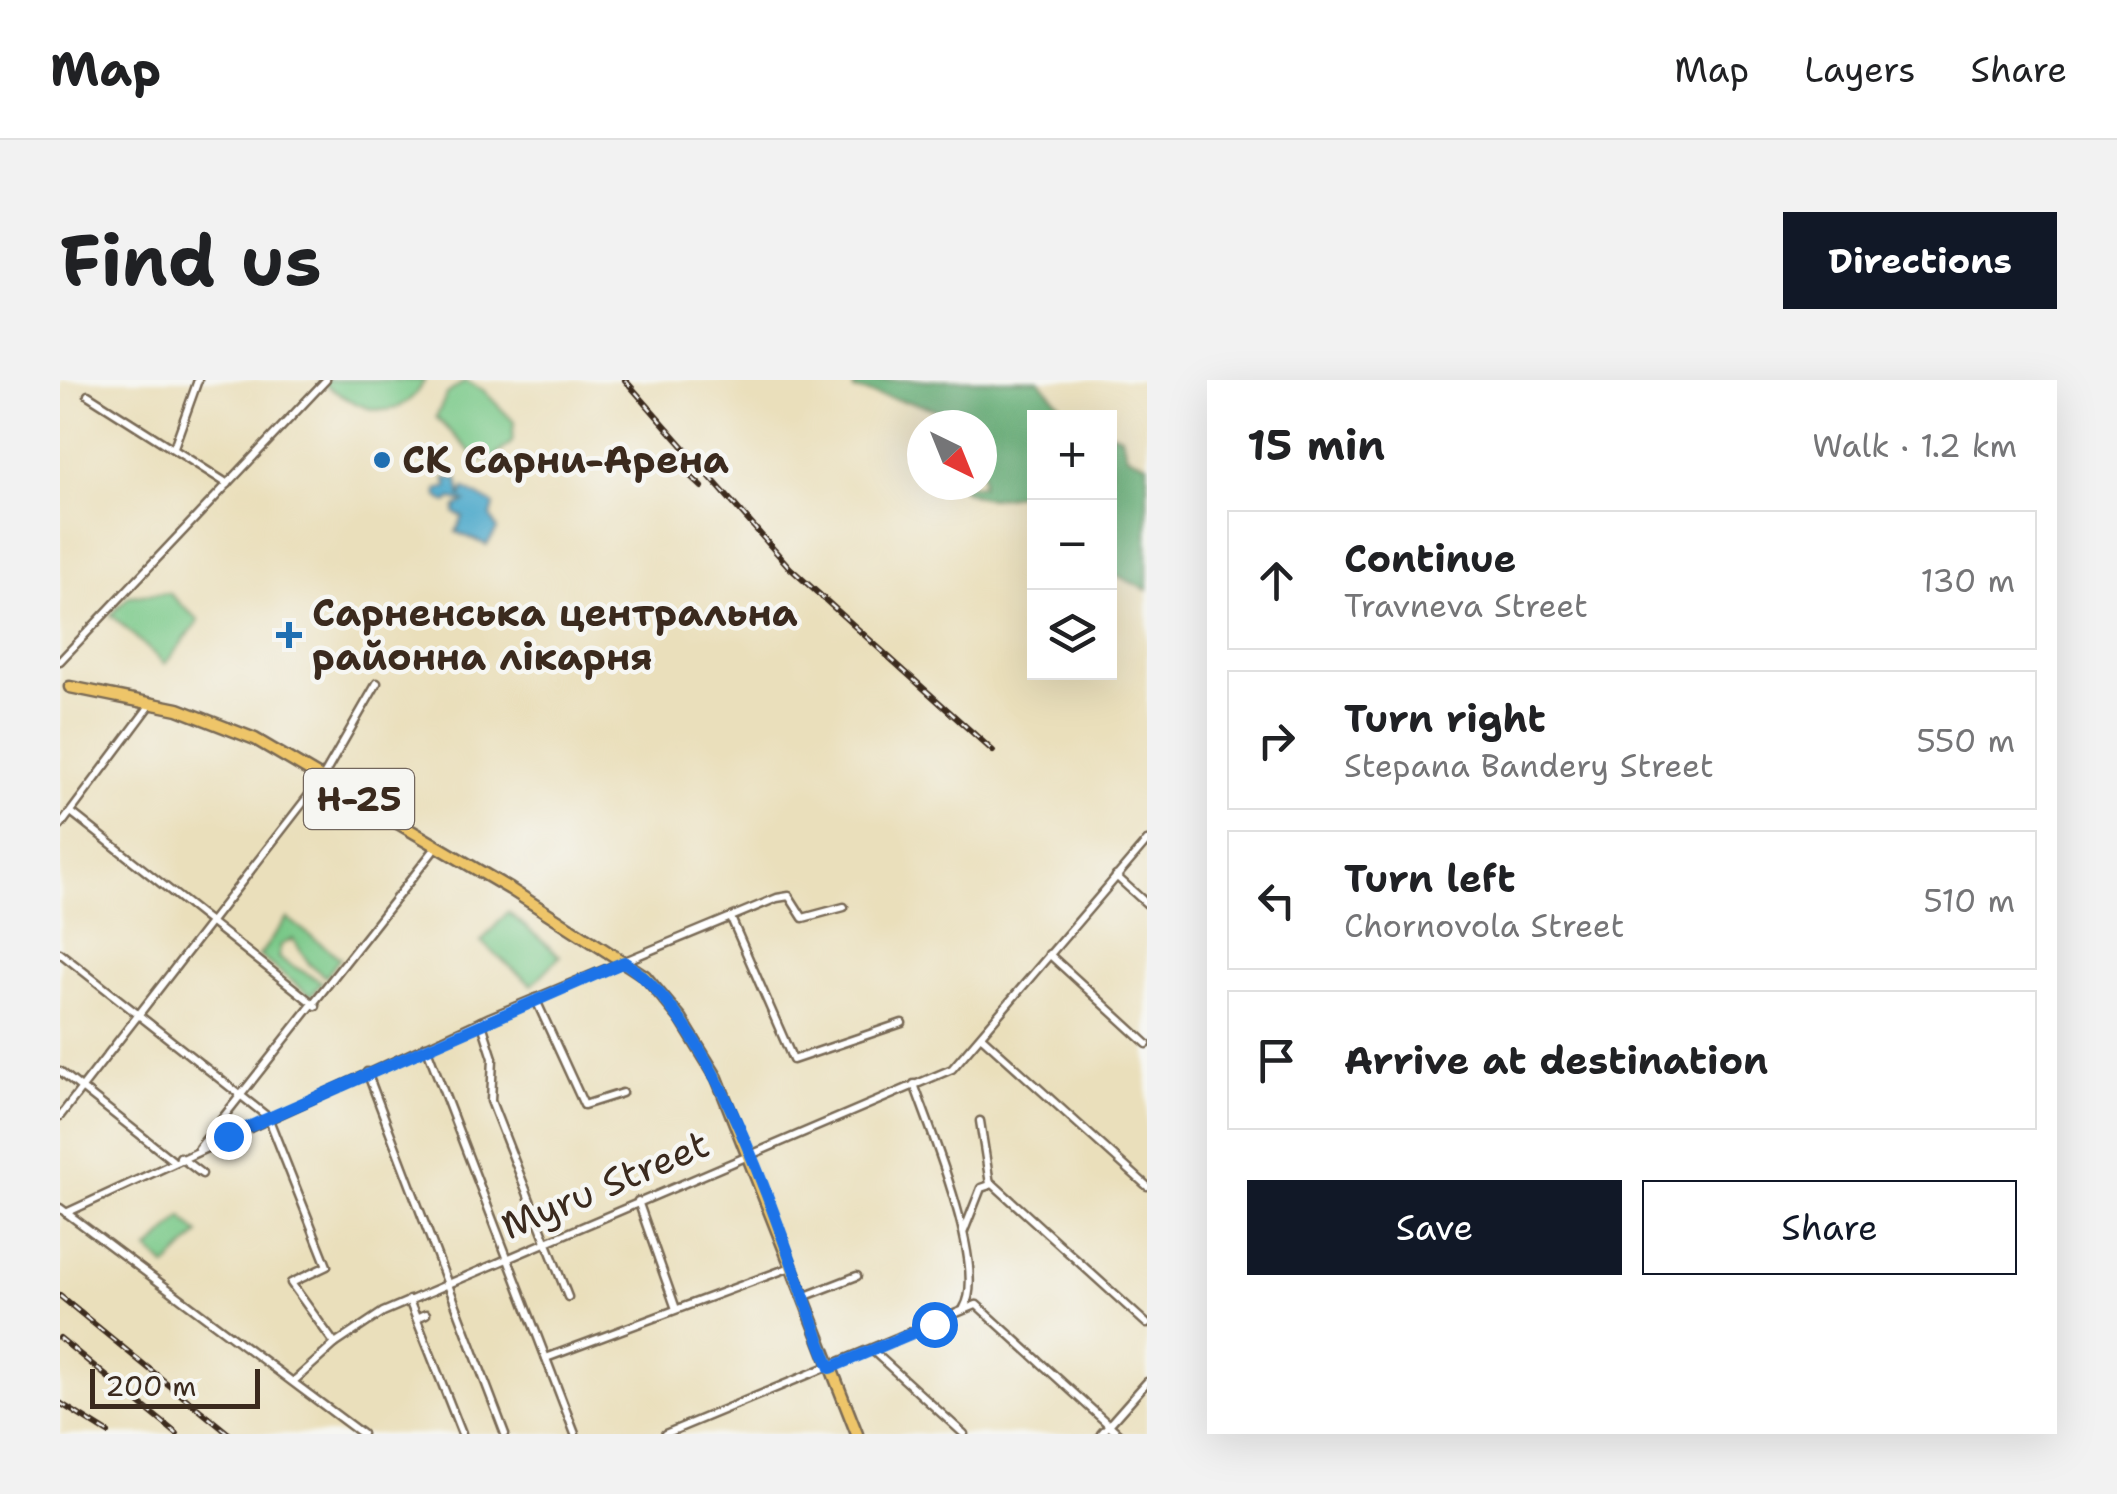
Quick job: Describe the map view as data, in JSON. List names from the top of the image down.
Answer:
{
  "streets": {
    "main road": ["Н-25"],
    "street": ["Myru Street"]
  },
  "crossings": [
    ["Н-25", "Myru Street"]
  ],
  "places": {
    "other": ["СК Сарни-Арена"],
    "health": ["Сарненська центральна районна лікарня"]
  },
  "scale_bar": "200 m",
  "north": "bottom right",
  "page": {
    "header": "Map",
    "nav": ["Map", "Layers", "Share"],
    "buttons": [
      "Directions",
      ["Save", "Share"]
    ],
    "title": "Find us",
    "heading": ["15 min", "Walk · 1.2 km"],
    "map_buttons": ["+", "−"],
    "list": [
      ["Continue", "Travneva Street", "130 m"],
      ["Turn right", "Stepana Bandery Street", "550 m"],
      ["Turn left", "Chornovola Street", "510 m"],
      "Arrive at destination"
    ],
    "scale": "200 m"
  }
}
